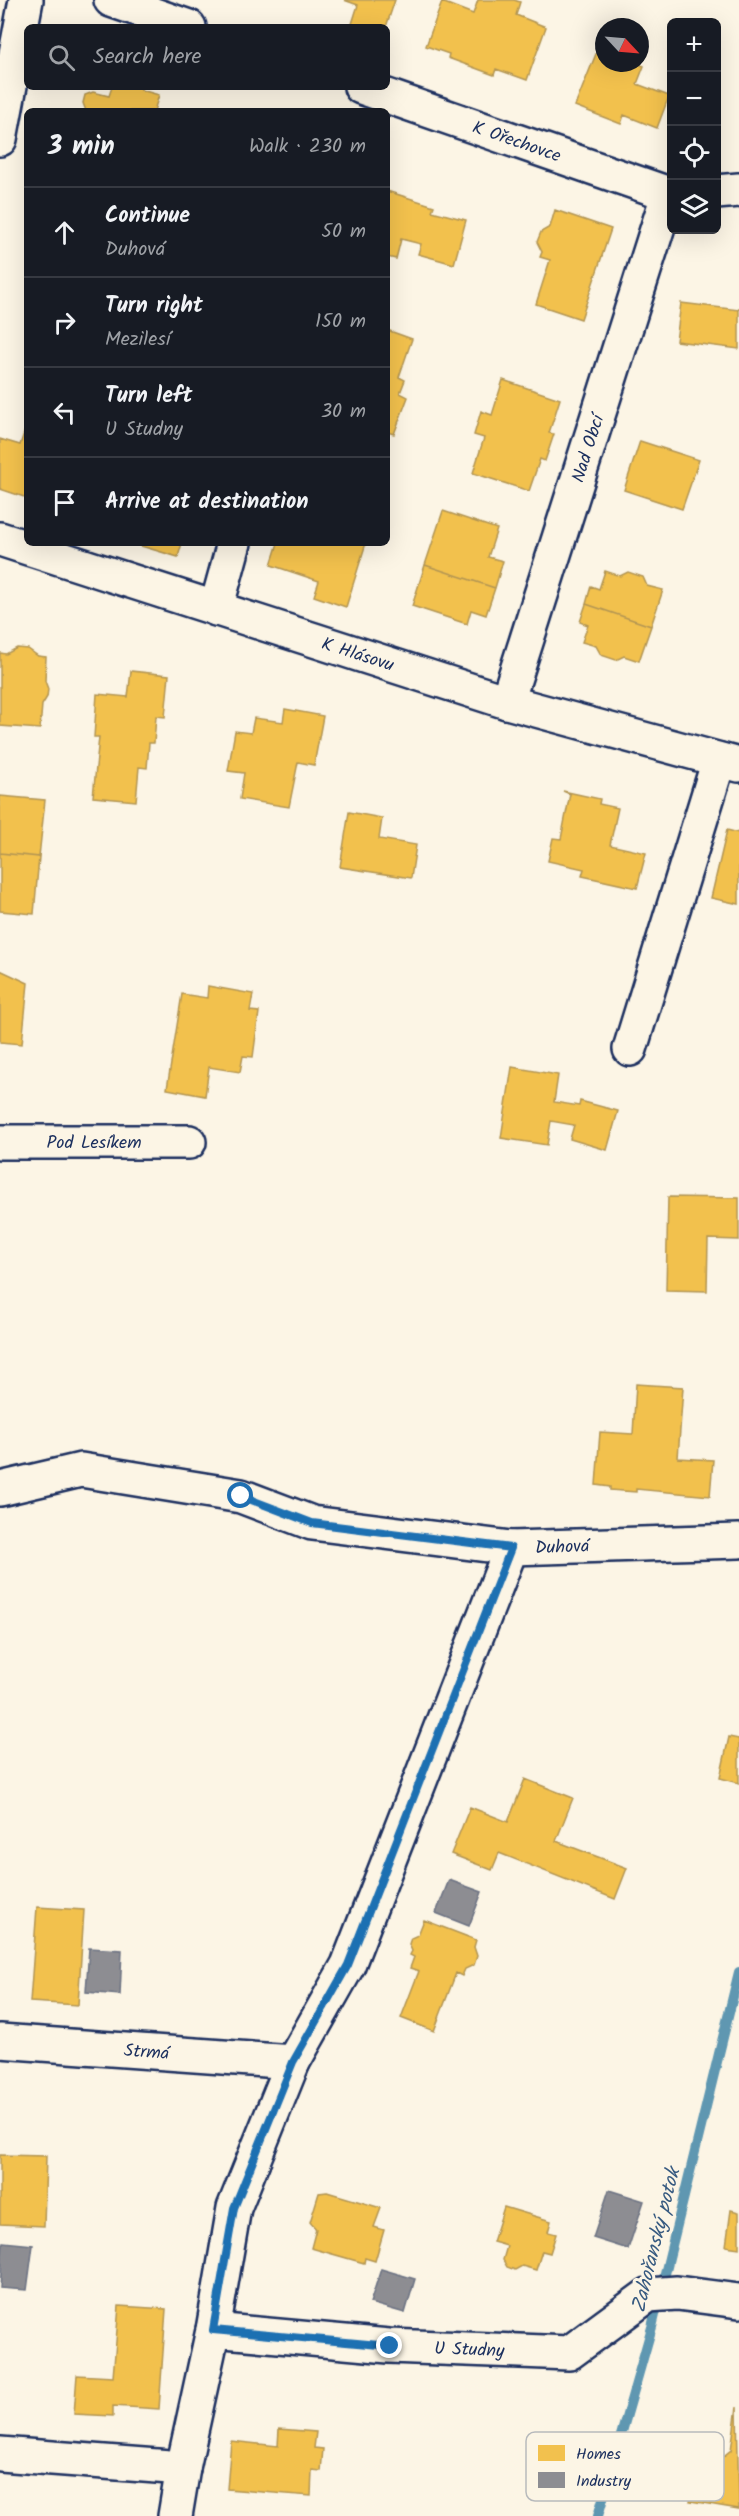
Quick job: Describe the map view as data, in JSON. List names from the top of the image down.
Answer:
{
  "streets": {
    "street": [
      "K Ořechovce",
      "Nad Obcí",
      "K Hlásovu",
      "Pod Lesíkem",
      "Duhová",
      "Strmá",
      "U Studny"
    ]
  },
  "crossings": [
    ["Nad Obcí", "K Hlásovu"]
  ],
  "water": ["Zahořanský potok"],
  "legend": ["Homes", "Industry"],
  "north": "bottom right",
  "page": {
    "map_buttons": ["+", "−"],
    "search": "Search here",
    "heading": ["3 min", "Walk · 230 m"],
    "list": [
      ["Continue", "Duhová", "50 m"],
      ["Turn right", "Mezilesí", "150 m"],
      ["Turn left", "U Studny", "30 m"],
      "Arrive at destination"
    ]
  }
}
